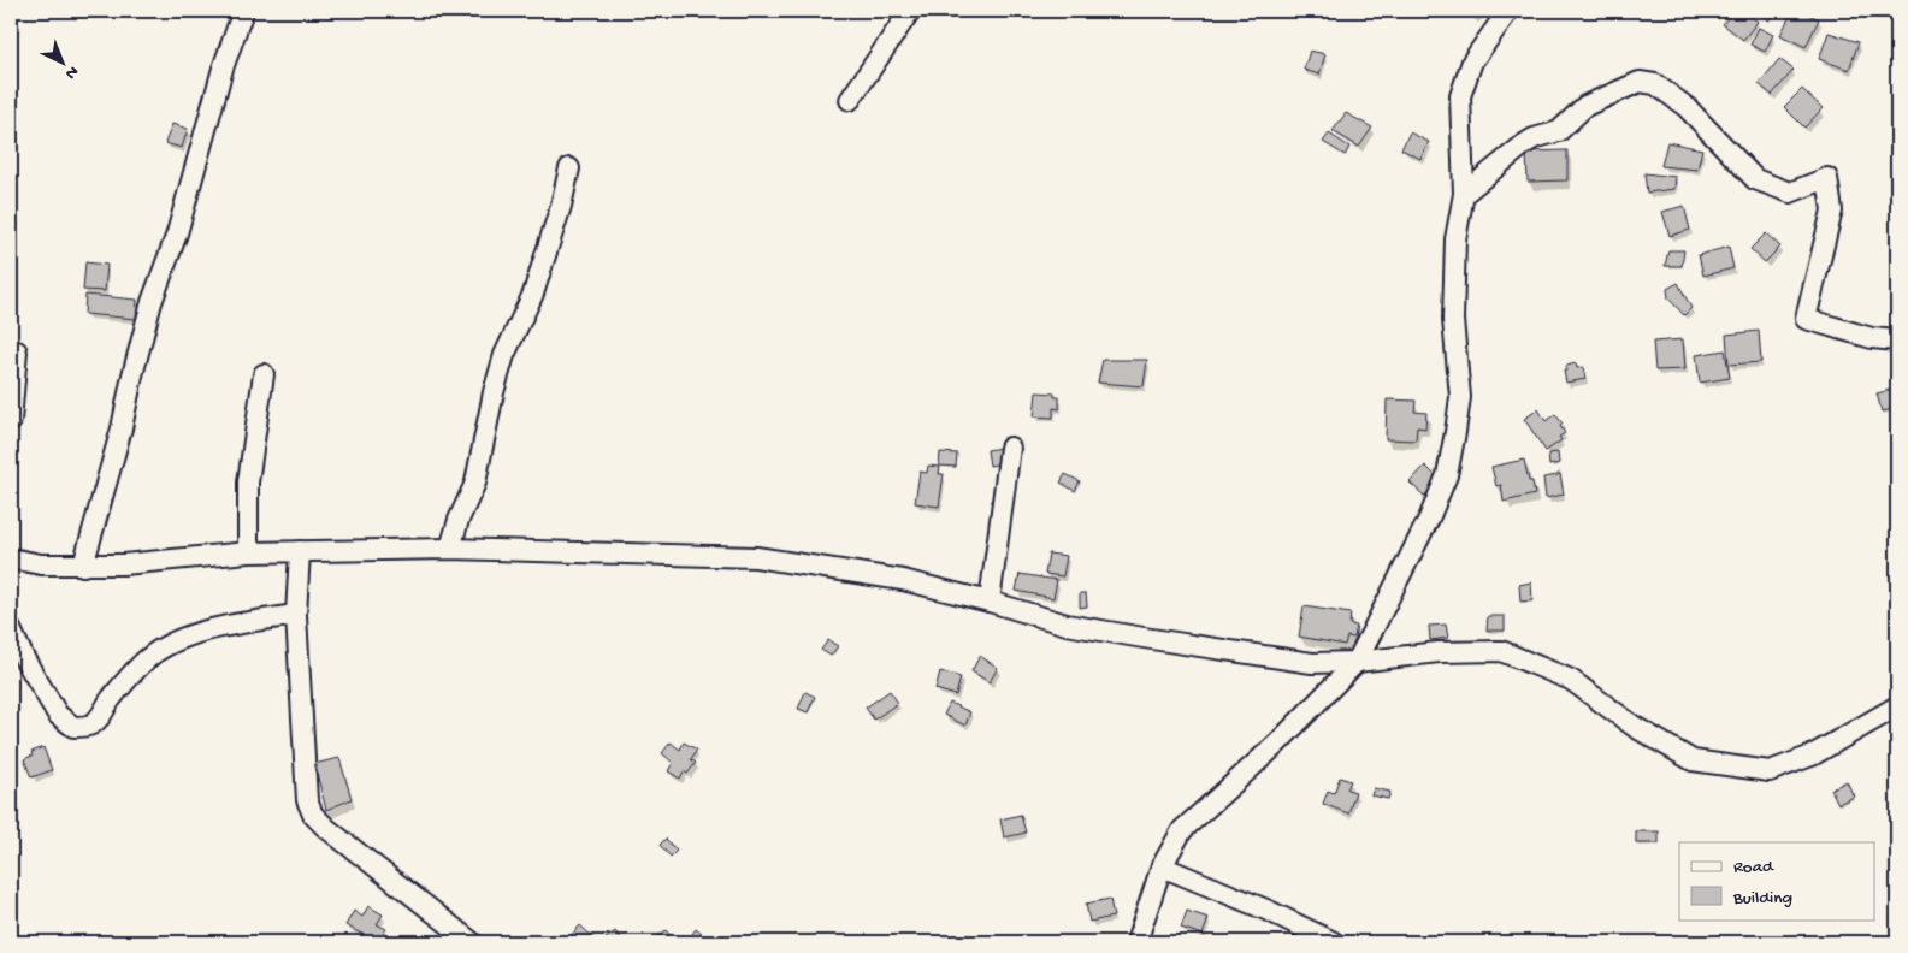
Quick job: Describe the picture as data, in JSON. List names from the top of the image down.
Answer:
{
  "legend": ["Road", "Building"],
  "north": "bottom right"
}
